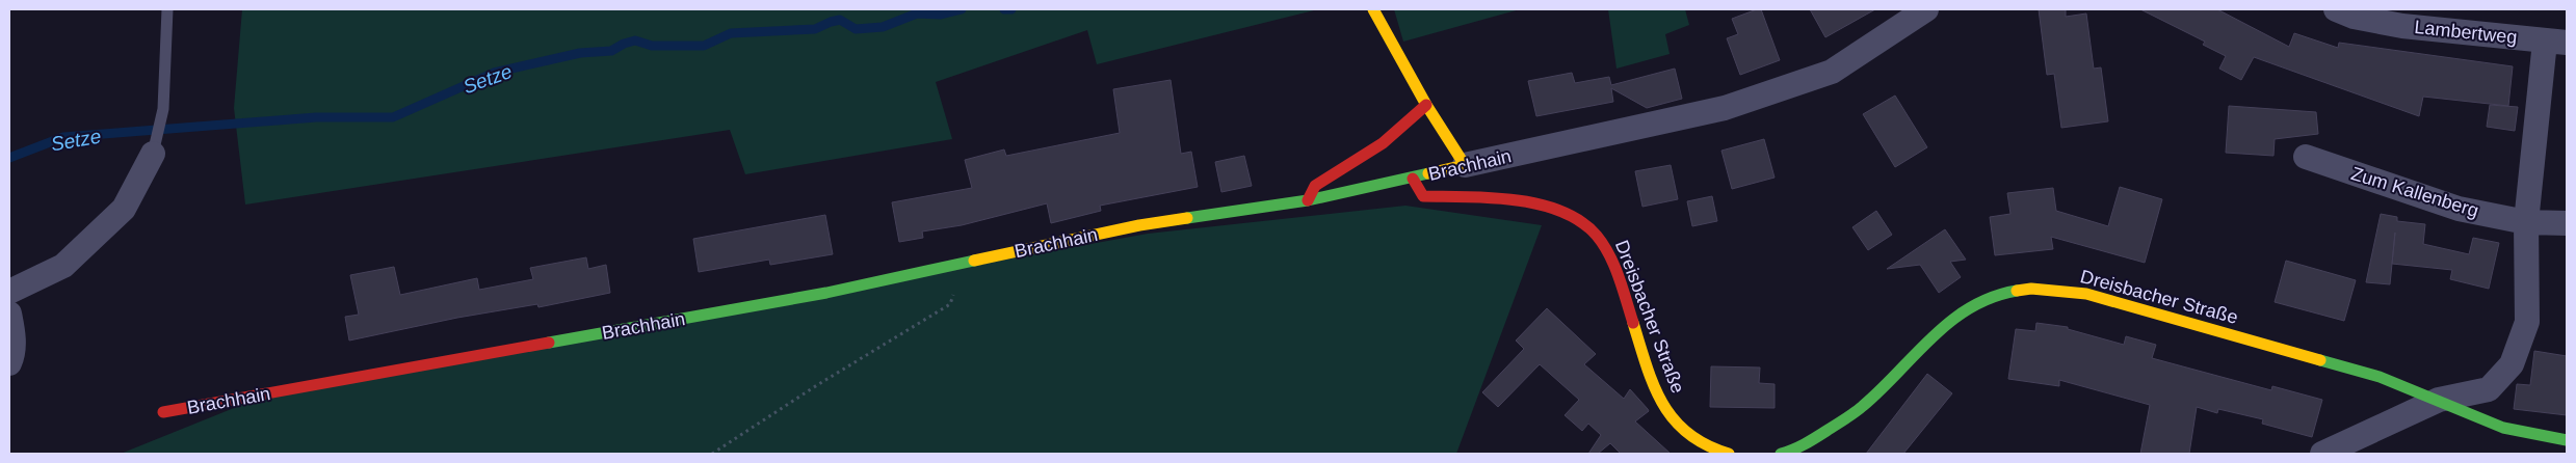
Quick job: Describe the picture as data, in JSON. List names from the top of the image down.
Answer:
{
  "streets": {
    "street": [
      "Lambertweg",
      "Brachhain",
      "Zum Kallenberg",
      "Dreisbacher Straße"
    ]
  },
  "crossings": [
    ["Brachhain", "Dreisbacher Straße"]
  ],
  "water": ["Setze"]
}
